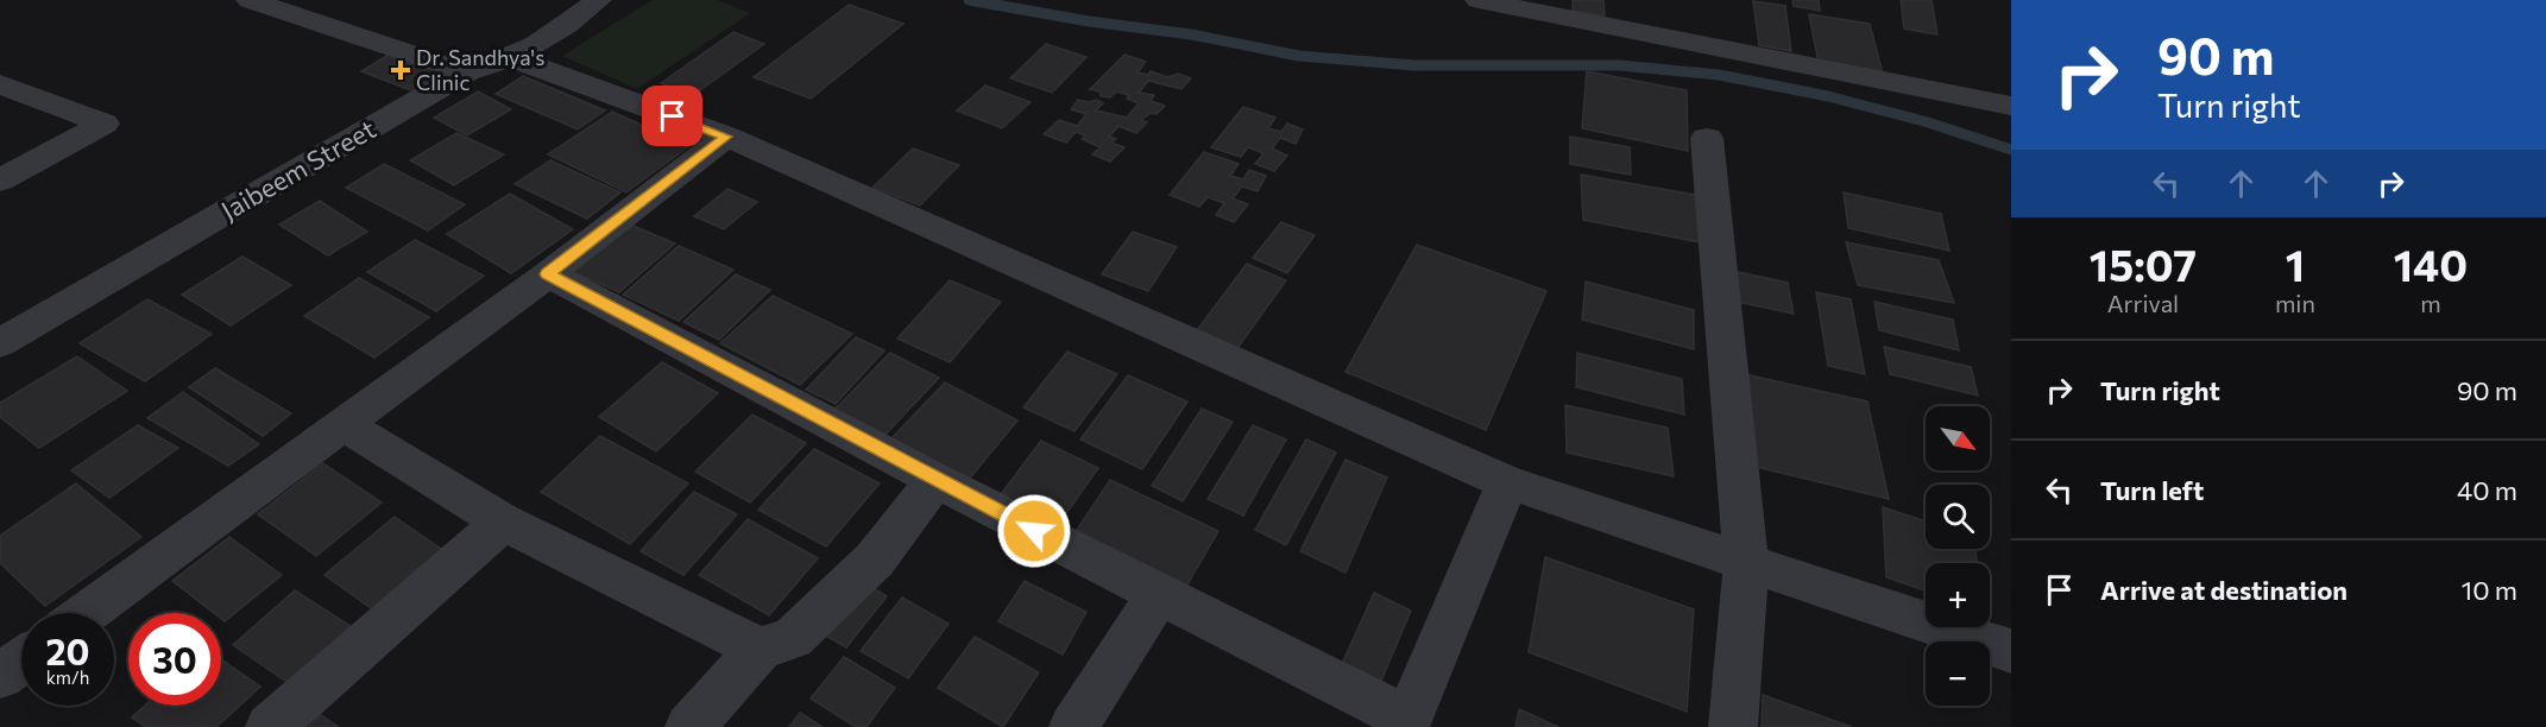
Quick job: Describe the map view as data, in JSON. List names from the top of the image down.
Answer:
{
  "streets": {
    "street": ["Jaibeem Street"]
  },
  "places": {
    "health": ["Dr. Sandhya's Clinic"]
  },
  "north": "bottom right",
  "page": {
    "turn": ["90 m", "Turn right"],
    "eta": [
      "15:07",
      "Arrival",
      "1",
      "min",
      "140",
      "m"
    ],
    "list": [
      {
        "name": "Turn right",
        "value": "90 m"
      },
      {
        "name": "Turn left",
        "value": "40 m"
      },
      {
        "name": "Arrive at destination",
        "value": "10 m"
      }
    ],
    "map_buttons": ["+", "−"],
    "speed": "20 km/h",
    "limit": "30"
  }
}
